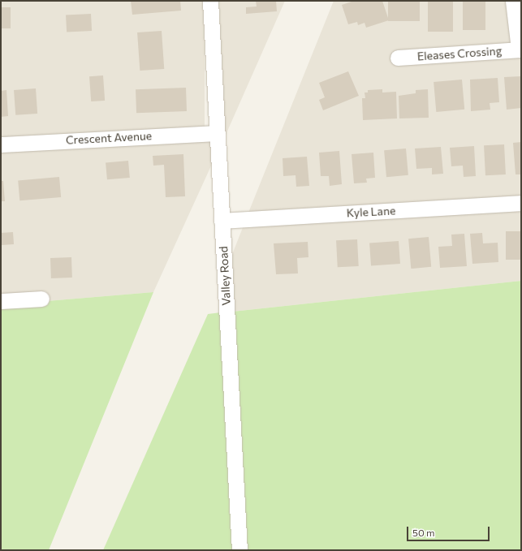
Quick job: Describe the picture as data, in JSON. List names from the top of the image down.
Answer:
{
  "streets": {
    "street": [
      "Eleases Crossing",
      "Crescent Avenue",
      "Kyle Lane",
      "Valley Road"
    ]
  },
  "crossings": [
    ["Crescent Avenue", "Valley Road"],
    ["Kyle Lane", "Valley Road"]
  ],
  "scale_bar": "50 m"
}
